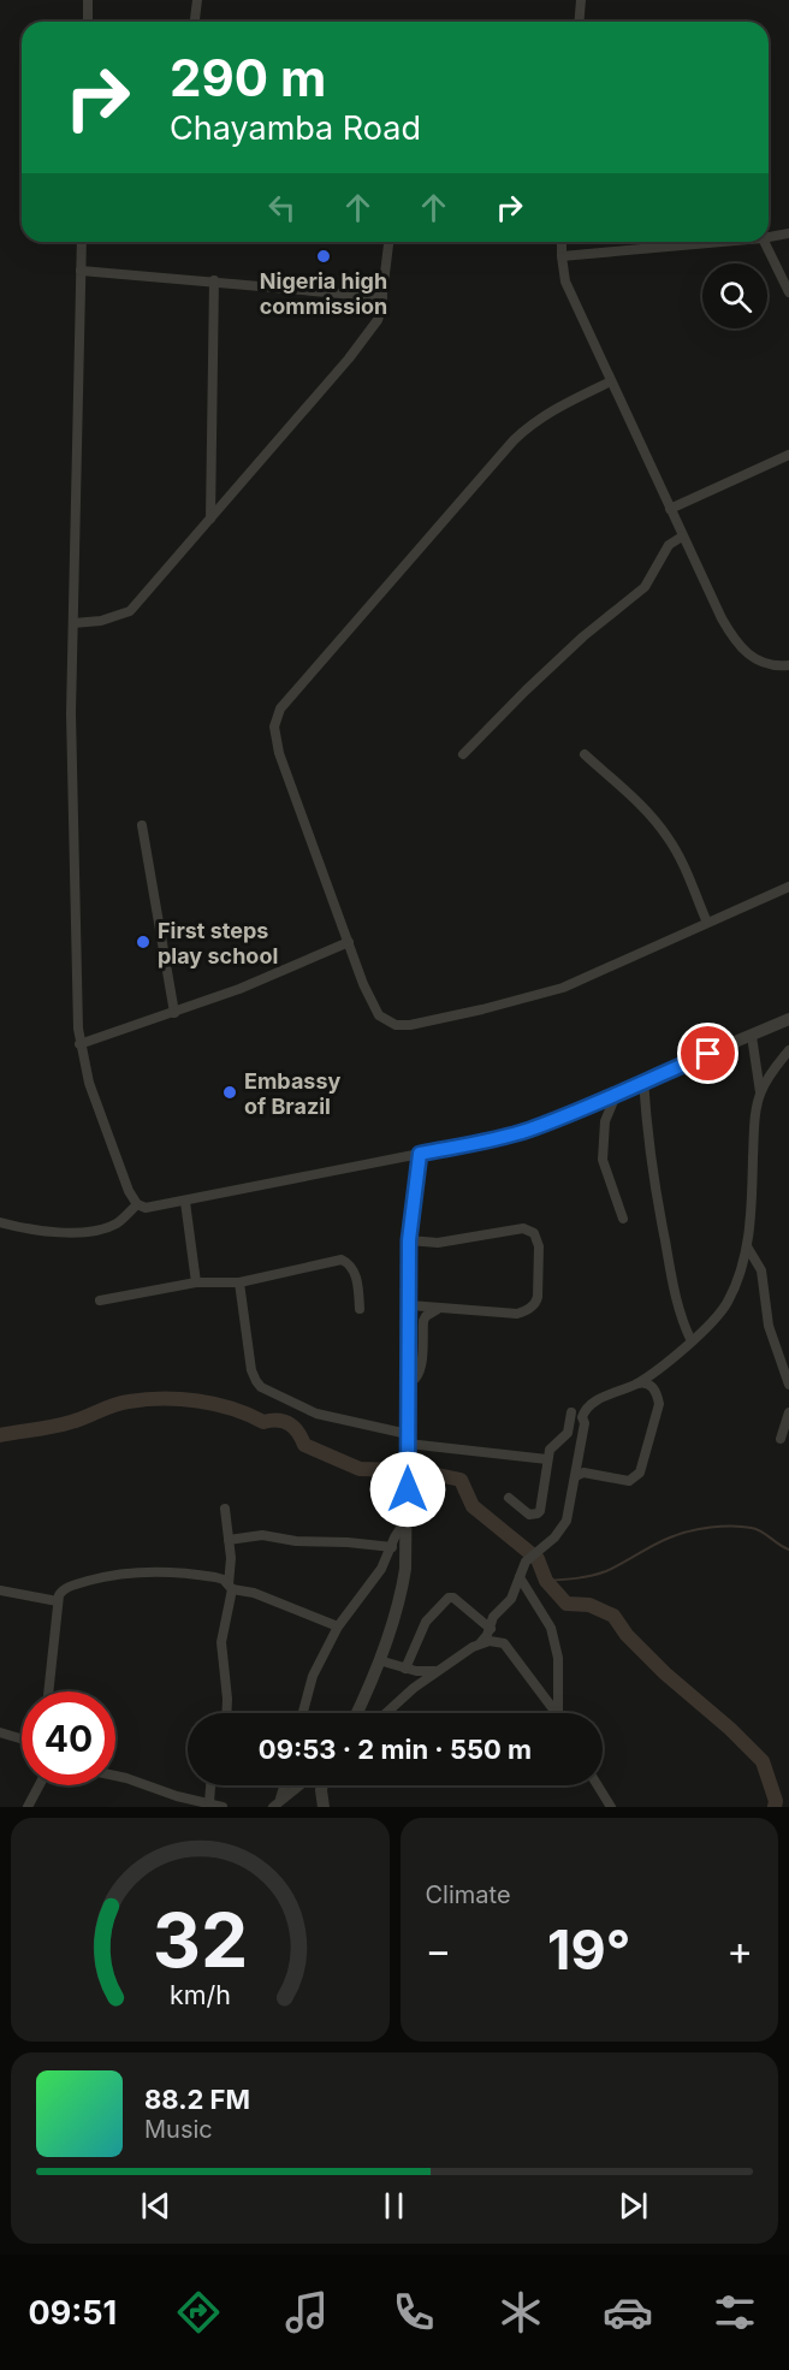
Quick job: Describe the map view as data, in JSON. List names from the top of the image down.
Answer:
{
  "places": ["Nigeria high commission", "First steps play school", "Embassy of Brazil"],
  "page": {
    "turn": ["290 m", "Chayamba Road"],
    "limit": "40",
    "trip": "09:53 · 2 min · 550 m",
    "tile": "Climate",
    "heat": ["−", "19°", "+"],
    "song": ["88.2 FM", "Music"],
    "tabs": "09:51",
    "gauge": ["32", "km/h"]
  }
}
